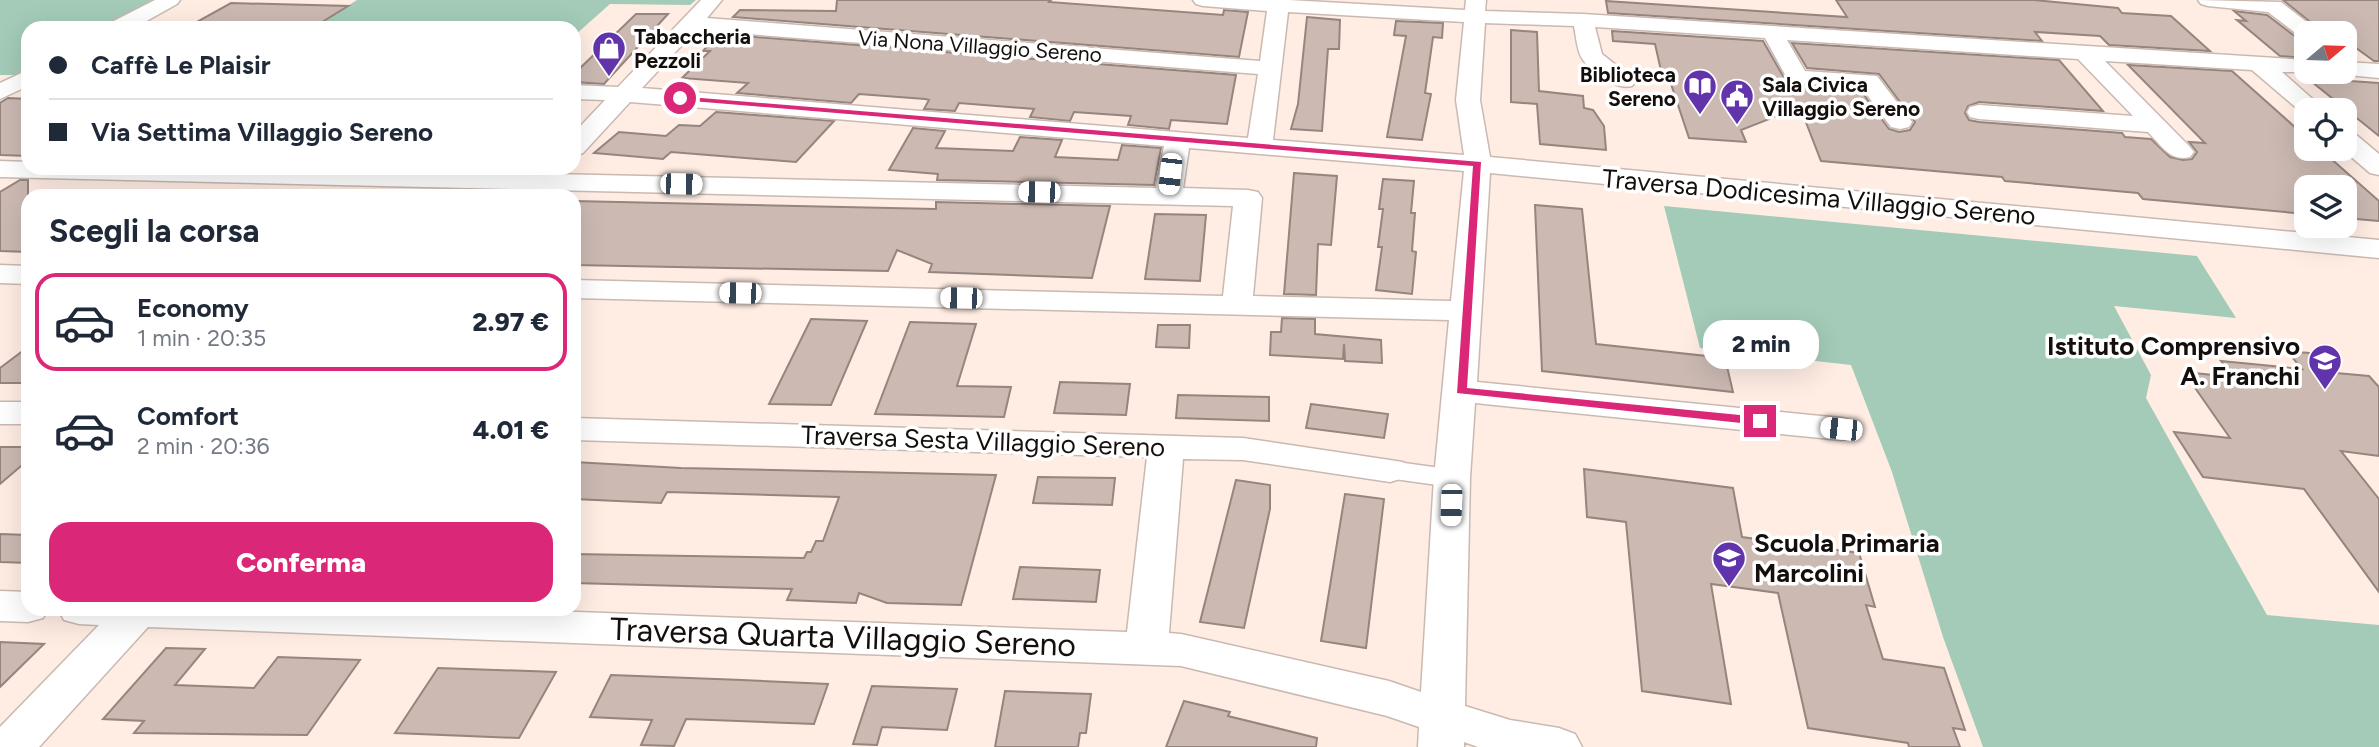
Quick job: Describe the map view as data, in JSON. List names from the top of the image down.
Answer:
{
  "streets": {
    "street": [
      "Via Nona Villaggio Sereno",
      "Traversa Dodicesima Villaggio Sereno",
      "Traversa Sesta Villaggio Sereno",
      "Traversa Quarta Villaggio Sereno"
    ]
  },
  "places": {
    "shop": ["Tabaccheria Pezzoli"],
    "library": ["Biblioteca Sereno"],
    "public building": ["Sala Civica Villaggio Sereno"],
    "school or university": ["Istituto Comprensivo A. Franchi", "Scuola Primaria Marcolini"]
  },
  "north": "right",
  "page": {
    "banner": ["Caffè Le Plaisir", "Via Settima Villaggio Sereno"],
    "heading": "Scegli la corsa",
    "list": [
      {
        "name": "Economy",
        "note": "1 min · 20:35",
        "value": "2.97 €"
      },
      {
        "name": "Comfort",
        "note": "2 min · 20:36",
        "value": "4.01 €"
      }
    ],
    "bubble": "2 min",
    "buttons": "Conferma"
  }
}
